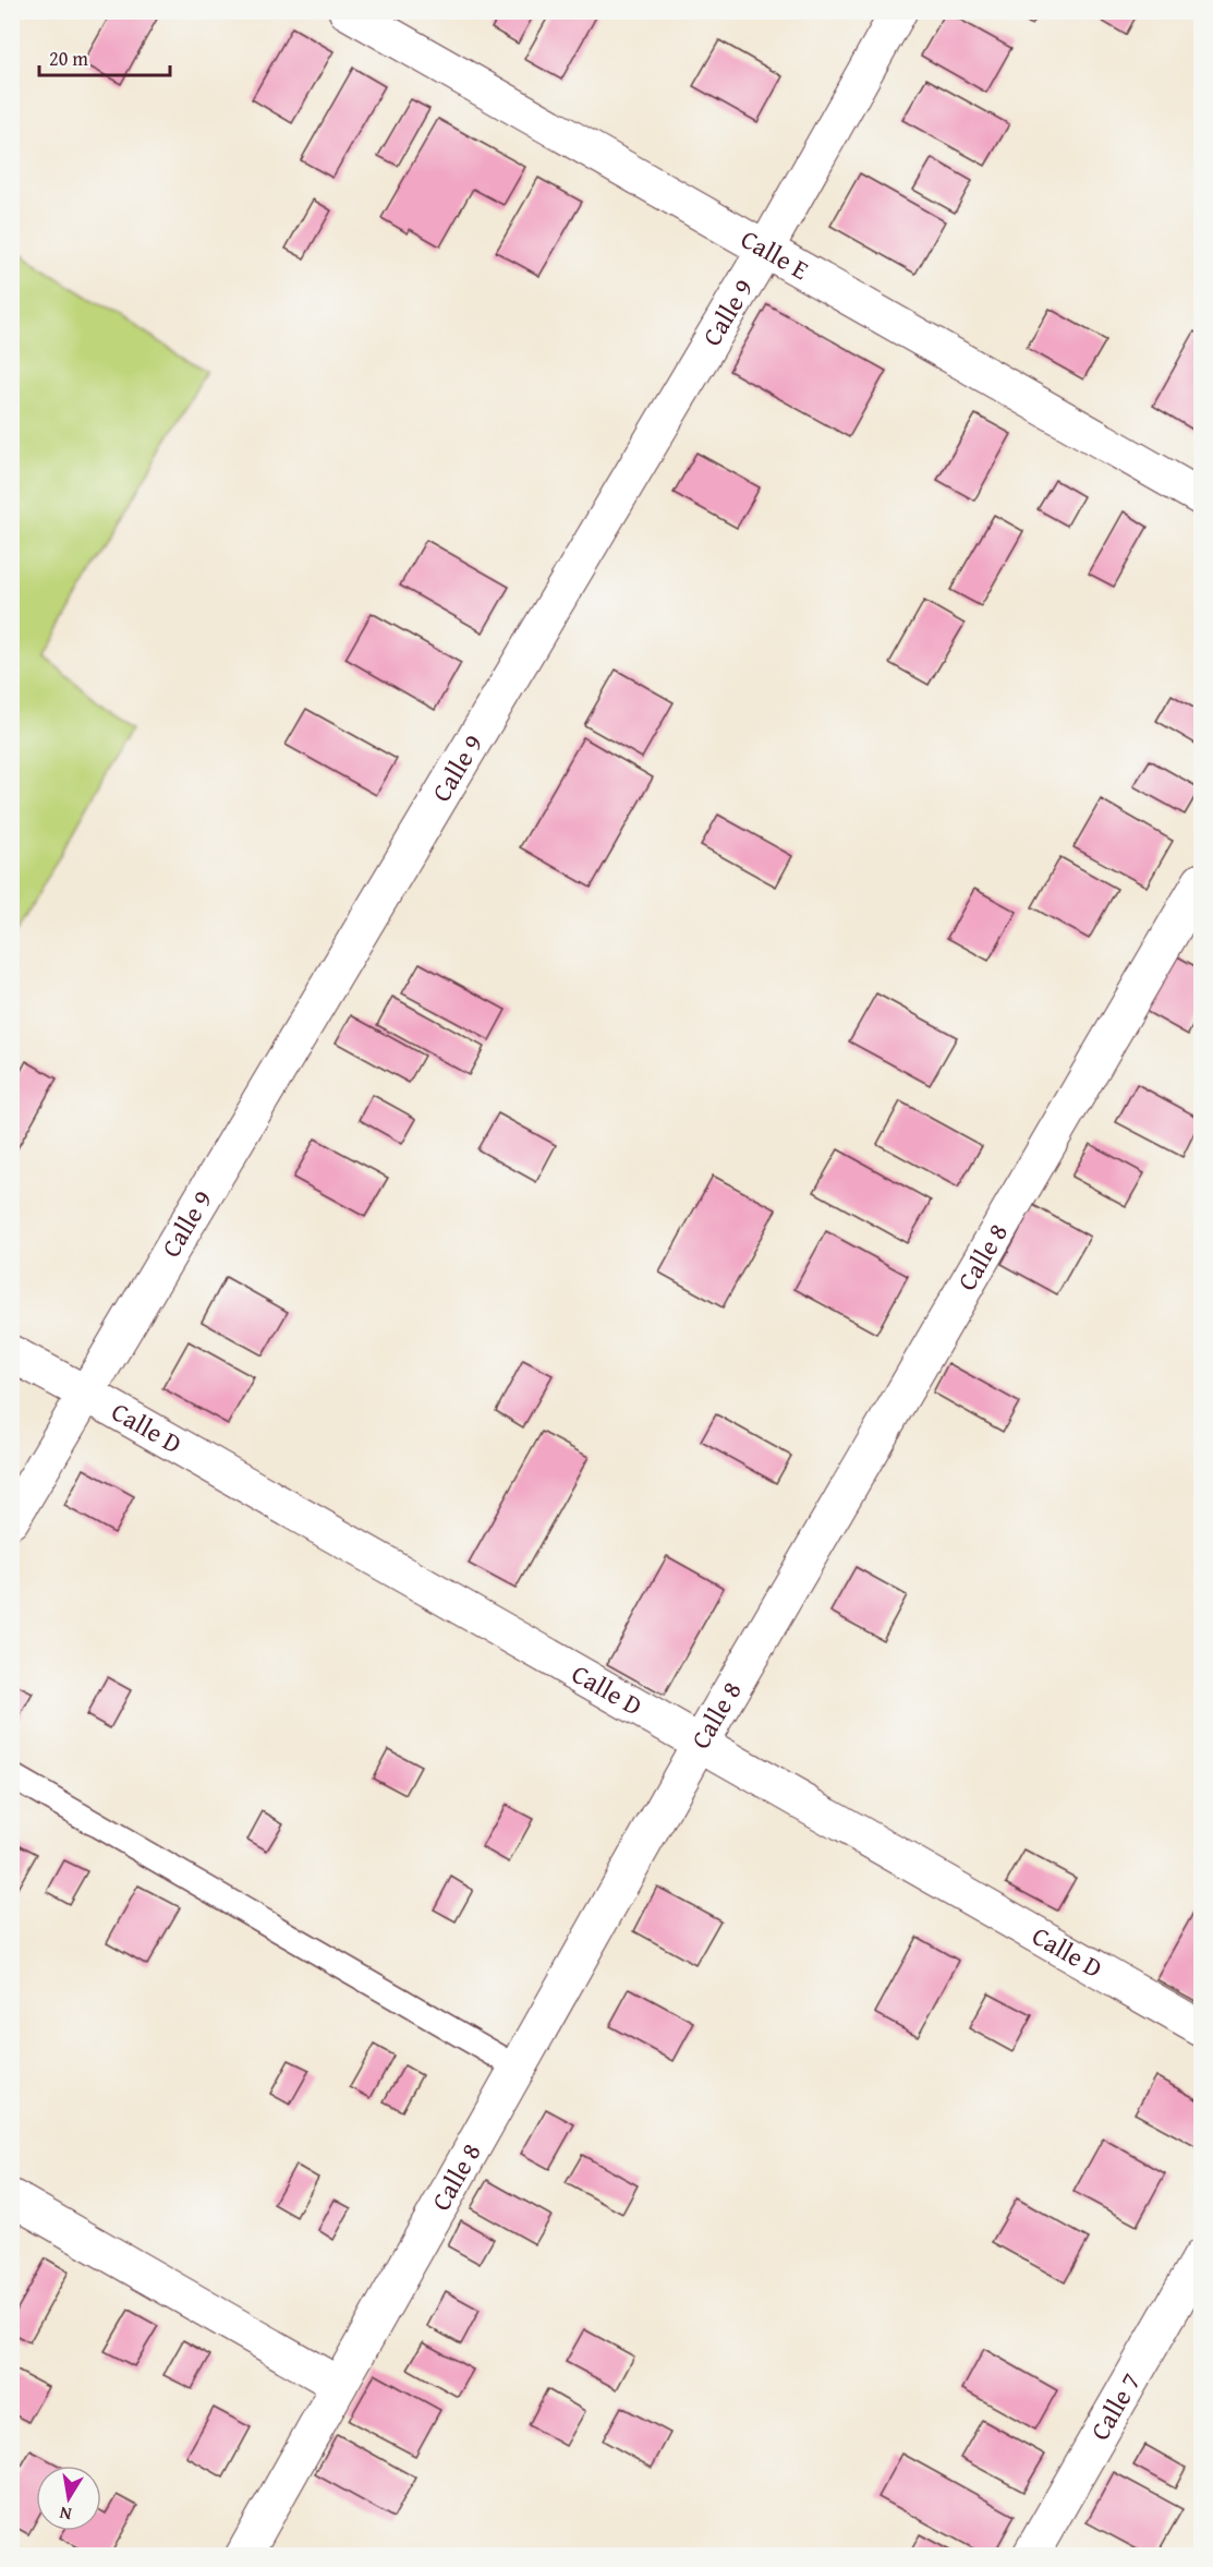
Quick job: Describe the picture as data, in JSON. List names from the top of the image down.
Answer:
{
  "streets": {
    "street": [
      "Calle E",
      "Calle 9",
      "Calle 8",
      "Calle D",
      "Calle 7"
    ]
  },
  "crossings": [
    ["Calle E", "Calle 9"],
    ["Calle 9", "Calle D"],
    ["Calle 8", "Calle D"]
  ],
  "scale_bar": "20 m",
  "north": "bottom"
}
